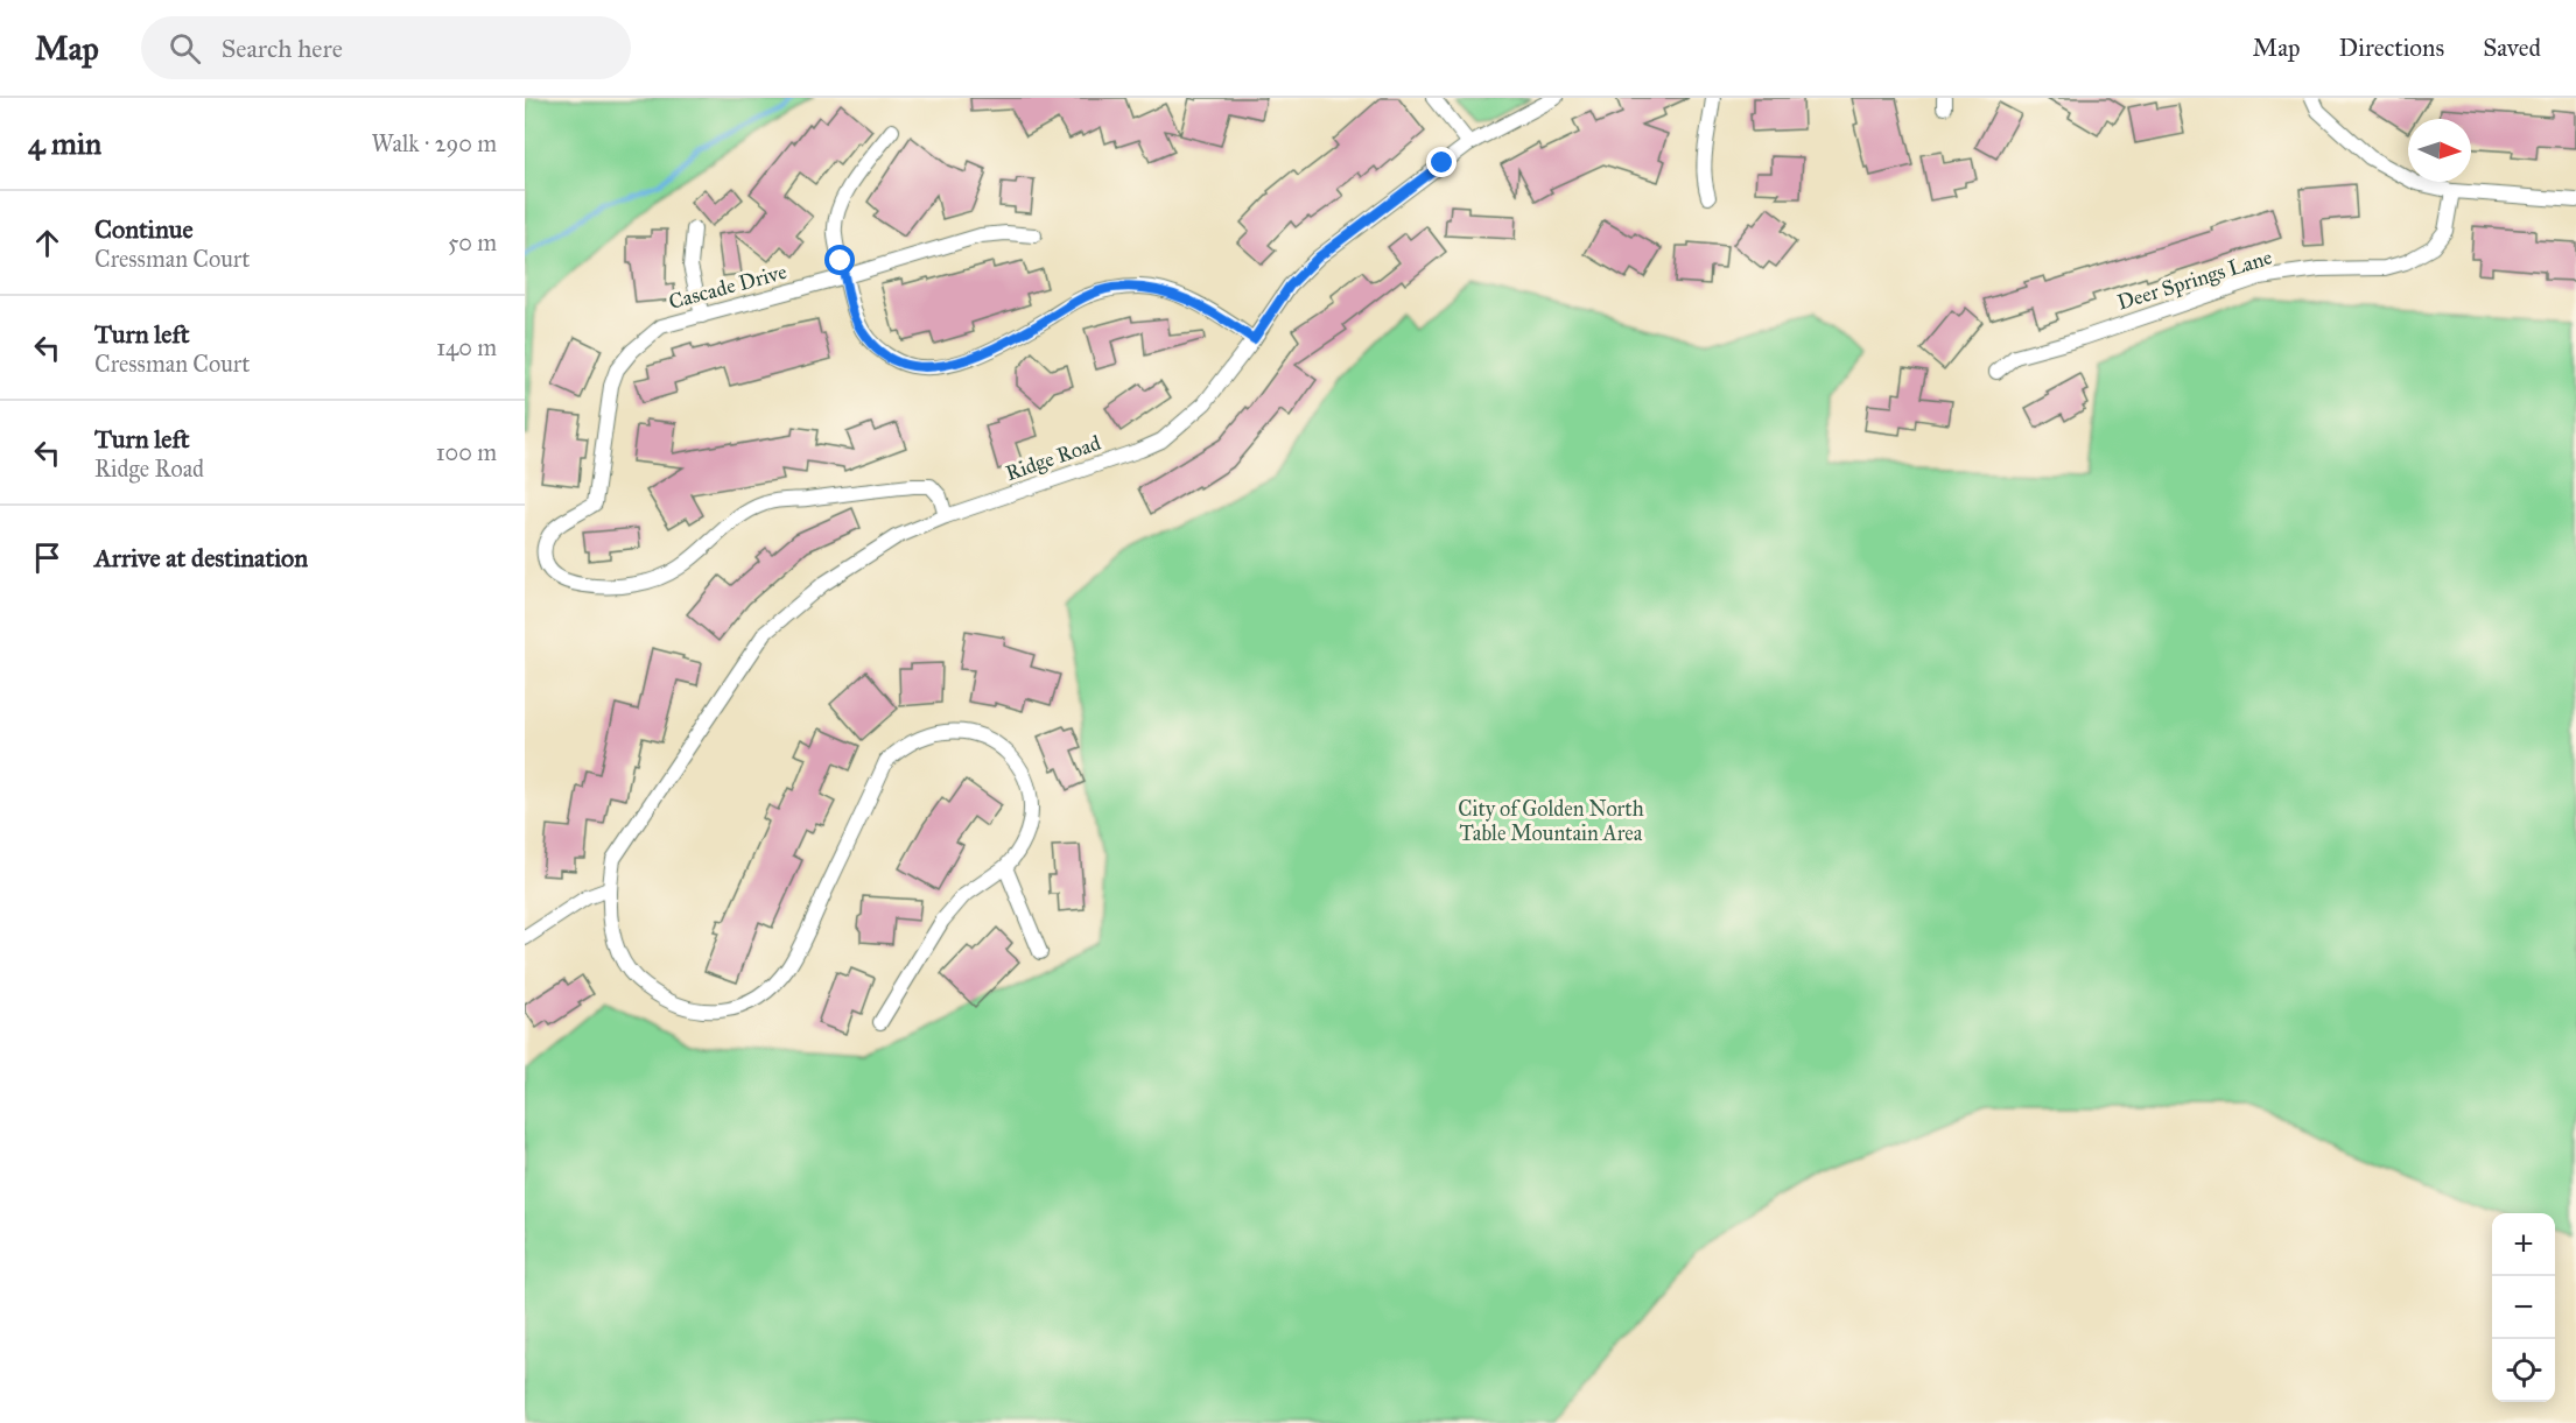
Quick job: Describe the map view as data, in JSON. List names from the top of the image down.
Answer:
{
  "streets": {
    "street": ["Deer Springs Lane", "Cascade Drive", "Ridge Road"]
  },
  "crossings": [
    ["Cascade Drive", "Ridge Road"]
  ],
  "parks": ["City of Golden North Table Mountain Area"],
  "north": "right",
  "page": {
    "header": "Map",
    "search": "Search here",
    "nav": ["Map", "Directions", "Saved"],
    "heading": ["4 min", "Walk · 290 m"],
    "list": [
      ["Continue", "Cressman Court", "50 m"],
      ["Turn left", "Cressman Court", "140 m"],
      ["Turn left", "Ridge Road", "100 m"],
      "Arrive at destination"
    ],
    "map_buttons": ["+", "−"]
  }
}
